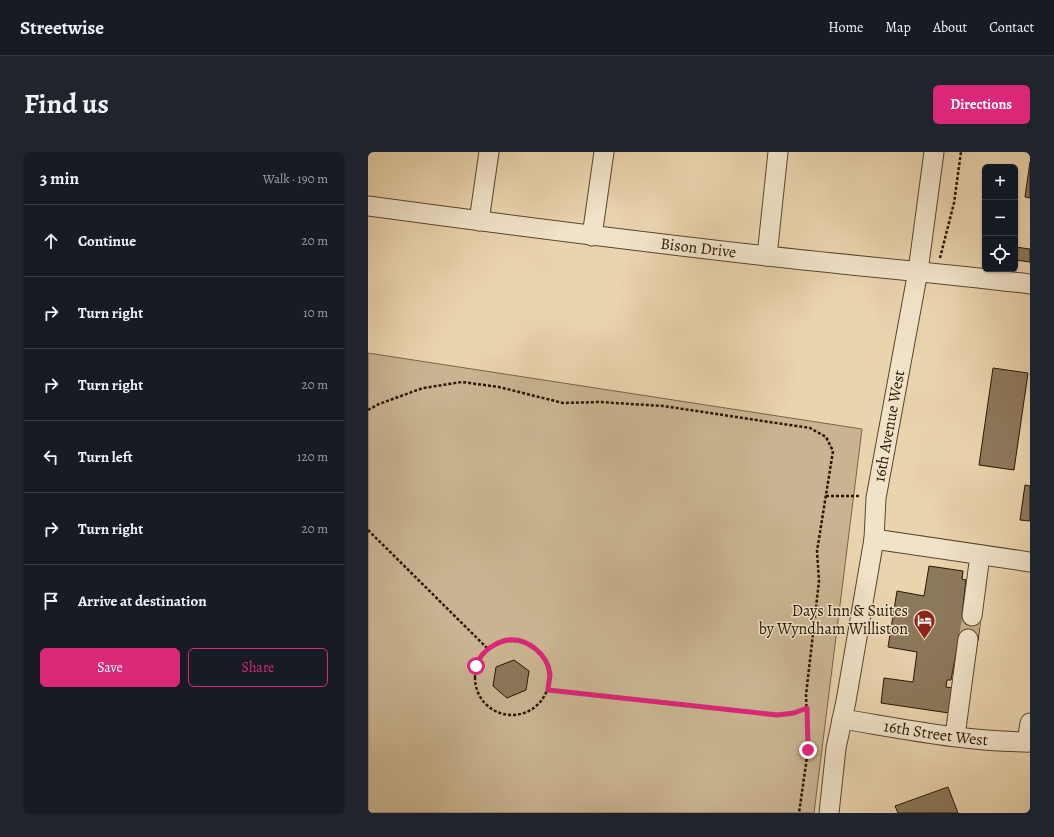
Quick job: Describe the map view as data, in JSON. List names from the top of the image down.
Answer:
{
  "streets": {
    "street": ["Bison Drive", "16th Avenue West", "16th Street West"]
  },
  "crossings": [
    ["Bison Drive", "16th Avenue West"],
    ["16th Avenue West", "16th Street West"]
  ],
  "places": {
    "hotel": ["Days Inn & Suites by Wyndham Williston"]
  },
  "page": {
    "header": "Streetwise",
    "nav": [
      "Home",
      "Map",
      "About",
      "Contact"
    ],
    "title": "Find us",
    "buttons": [
      "Directions",
      ["Save", "Share"]
    ],
    "heading": ["3 min", "Walk · 190 m"],
    "map_buttons": ["+", "−"],
    "list": [
      ["Continue", "20 m"],
      ["Turn right", "10 m"],
      ["Turn right", "20 m"],
      ["Turn left", "120 m"],
      ["Turn right", "20 m"],
      "Arrive at destination"
    ]
  }
}
